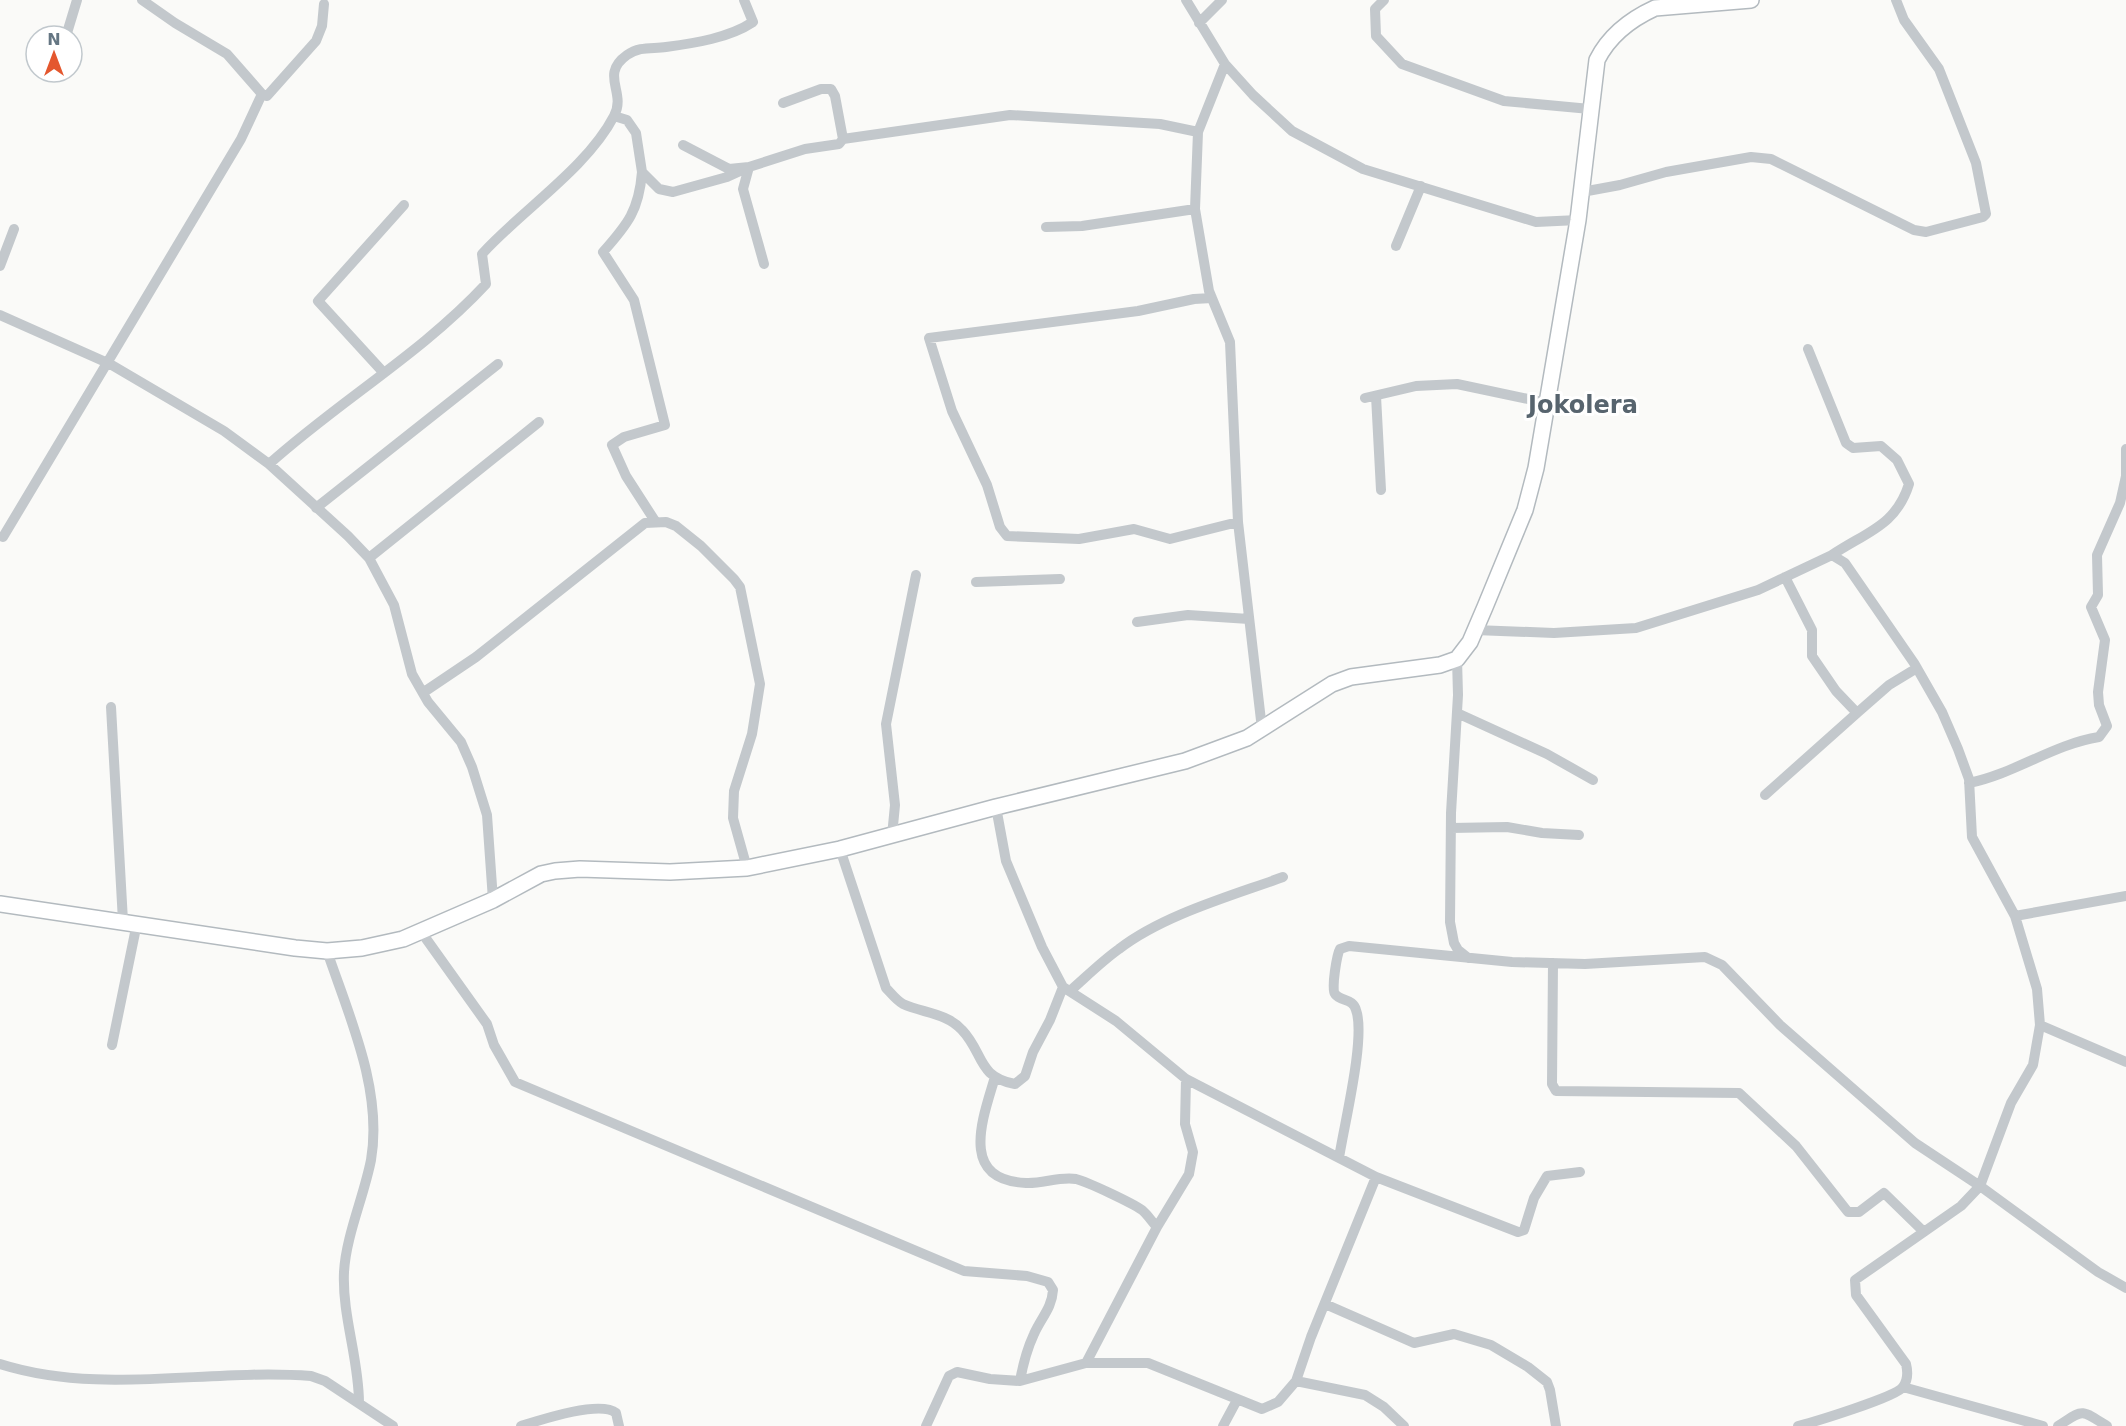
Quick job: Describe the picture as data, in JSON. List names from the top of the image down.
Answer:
{
  "districts": ["Jokolera"],
  "north": "top"
}
